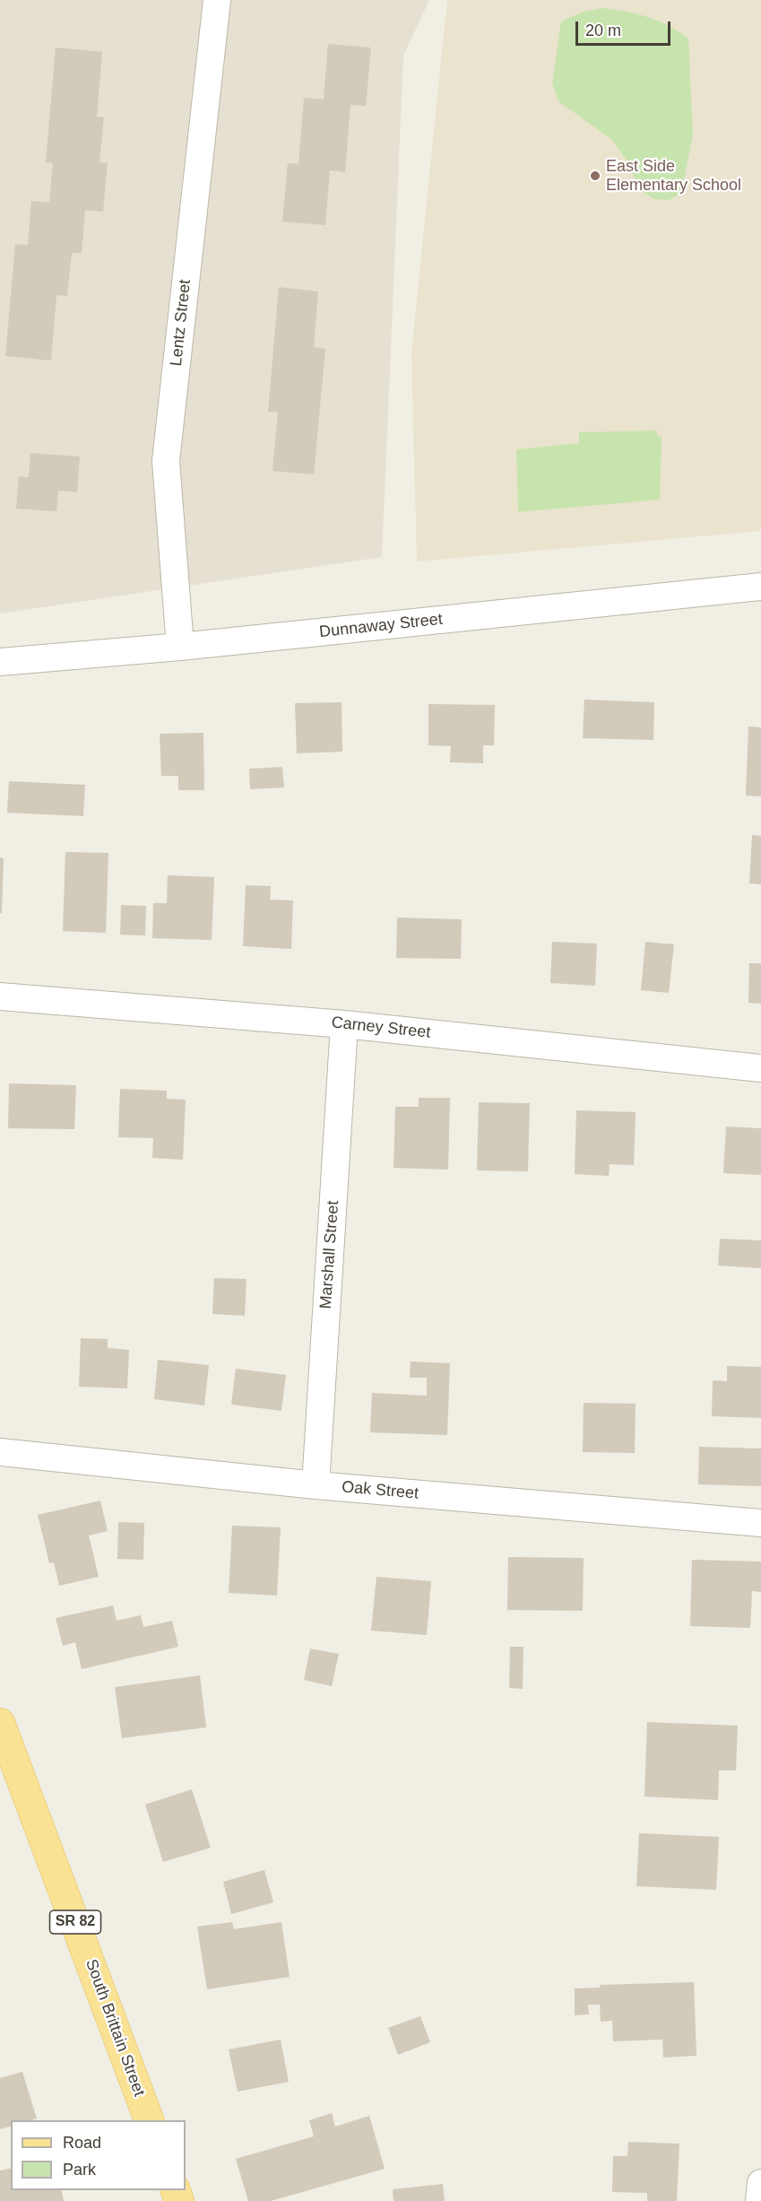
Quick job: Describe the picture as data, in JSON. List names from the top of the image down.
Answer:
{
  "streets": {
    "main road": ["SR 82", "South Brittain Street"],
    "street": [
      "Lentz Street",
      "Dunnaway Street",
      "Carney Street",
      "Marshall Street",
      "Oak Street"
    ]
  },
  "crossings": [
    ["Lentz Street", "Dunnaway Street"],
    ["Carney Street", "Marshall Street"],
    ["Marshall Street", "Oak Street"]
  ],
  "places": ["East Side Elementary School"],
  "legend": ["Road", "Park"],
  "scale_bar": "20 m"
}
